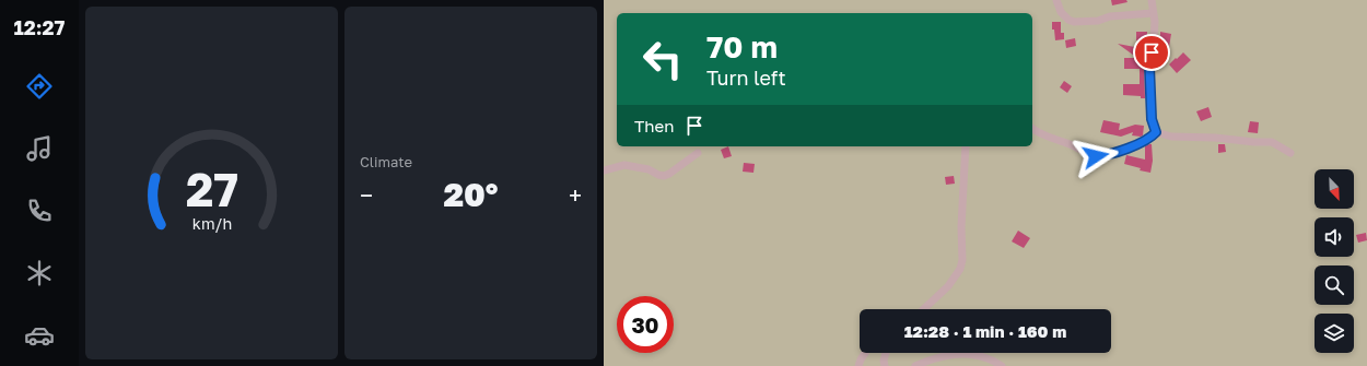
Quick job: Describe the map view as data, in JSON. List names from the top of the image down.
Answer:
{
  "north": "bottom right",
  "page": {
    "tabs": "12:27",
    "tile": "Climate",
    "turn": ["70 m", "Turn left"],
    "then": "Then",
    "heat": ["−", "20°", "+"],
    "limit": "30",
    "trip": "12:28 · 1 min · 160 m",
    "gauge": ["27", "km/h"]
  }
}
